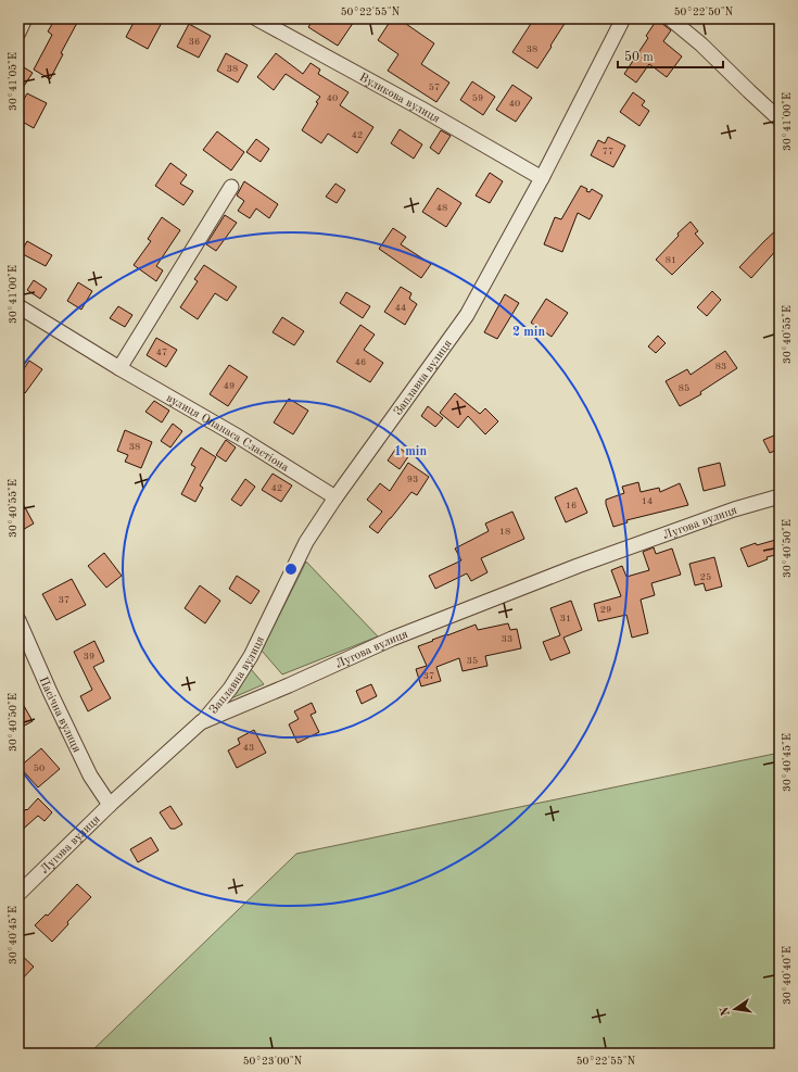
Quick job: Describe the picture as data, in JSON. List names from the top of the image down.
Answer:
{
  "streets": {
    "street": [
      "Вуликова вулиця",
      "Заплавна вулиця",
      "вулиця Опанаса Сластіона",
      "Лугова вулиця",
      "Пасічна вулиця"
    ]
  },
  "crossings": [
    ["Вуликова вулиця", "Заплавна вулиця"],
    ["Заплавна вулиця", "вулиця Опанаса Сластіона"],
    ["Заплавна вулиця", "Лугова вулиця"],
    ["Лугова вулиця", "Пасічна вулиця"]
  ],
  "house_numbers": [
    "36",
    "38",
    "38",
    "57",
    "40",
    "59",
    "40",
    "42",
    "77",
    "48",
    "81",
    "44",
    "47",
    "46",
    "83",
    "49",
    "85",
    "38",
    "93",
    "42",
    "14",
    "16",
    "18",
    "25",
    "37",
    "29",
    "31",
    "33",
    "39",
    "35",
    "37",
    "43",
    "50"
  ],
  "scale_bar": "50 m",
  "north": "left",
  "coordinates": [
    "50°22'55\"N",
    "50°22'50\"N",
    "30°41'05\"E",
    "30°41'00\"E",
    "30°40'55\"E",
    "30°40'50\"E",
    "30°40'45\"E",
    "30°40'40\"E",
    "50°23'00\"N"
  ],
  "rings": ["2 min", "1 min"]
}
